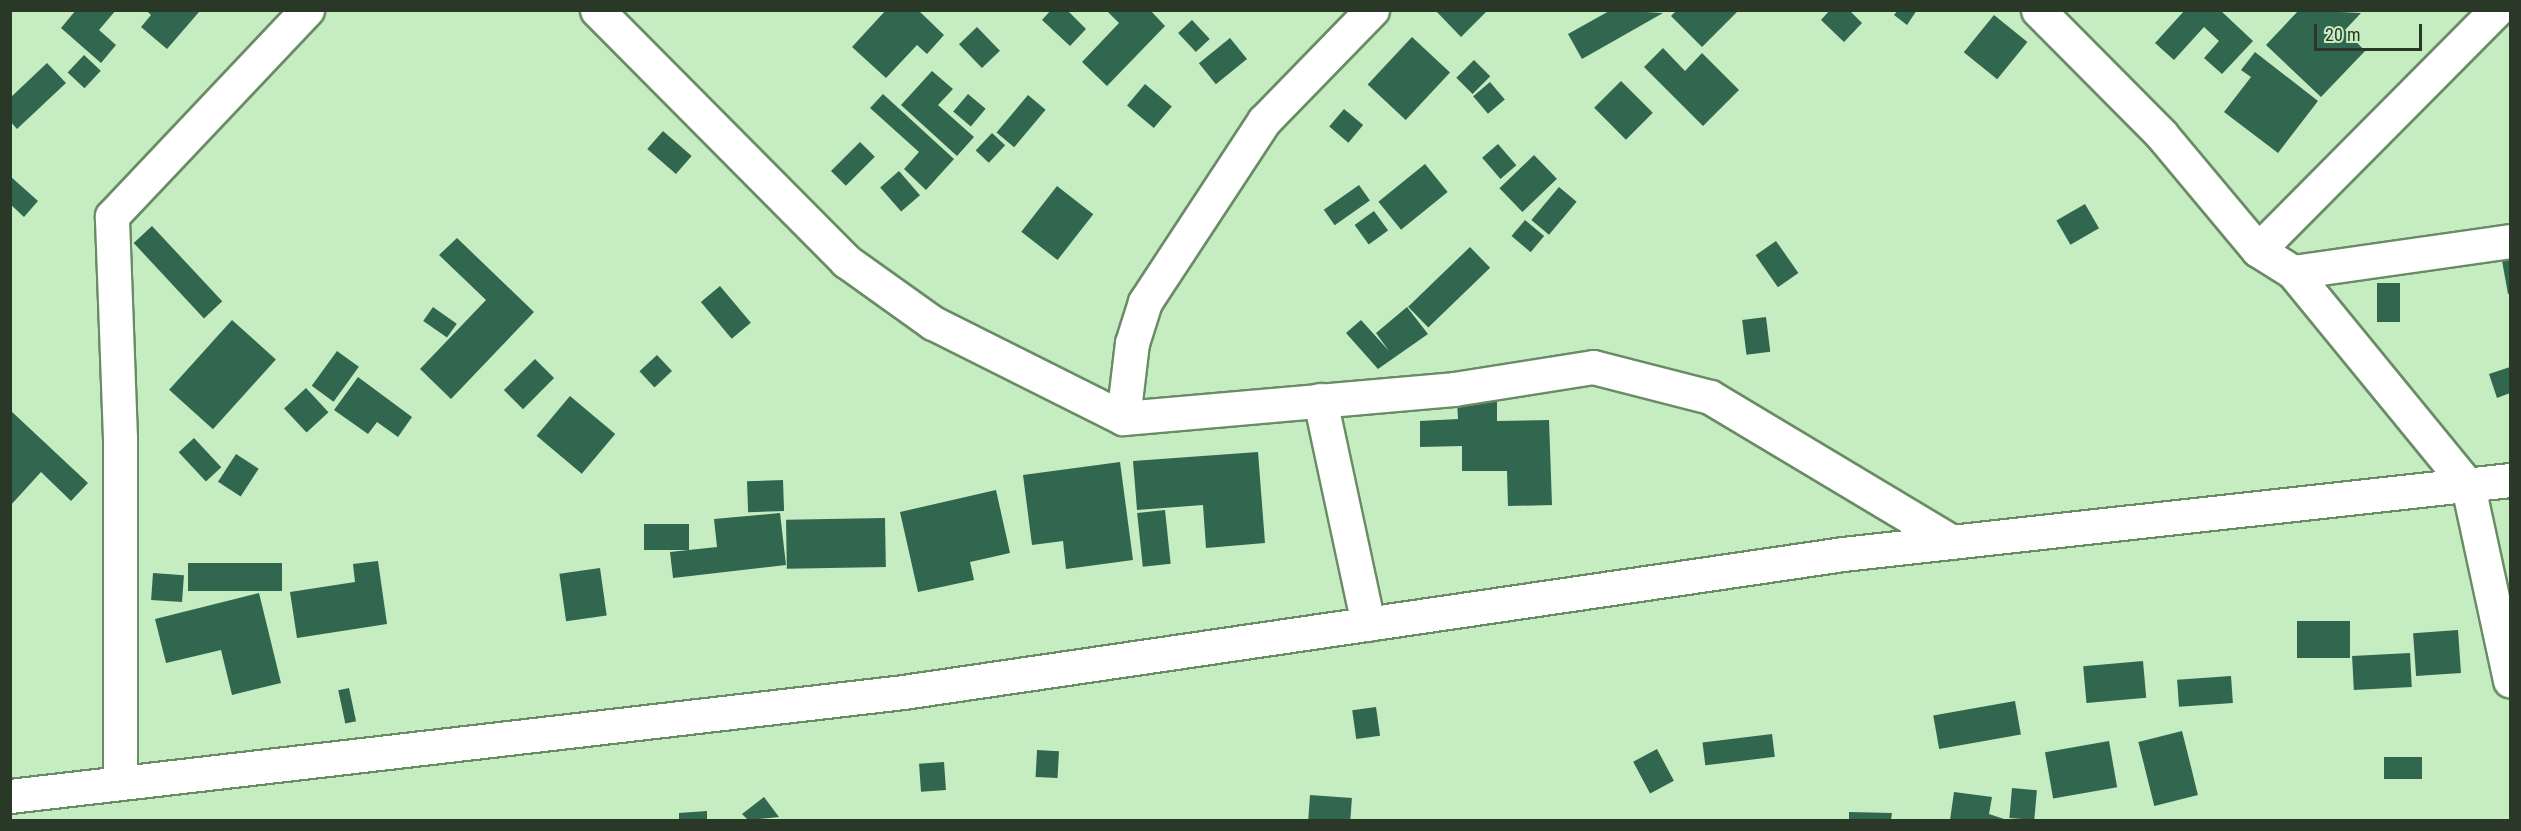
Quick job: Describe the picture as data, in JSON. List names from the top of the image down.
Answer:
{
  "scale_bar": "20 m"
}
